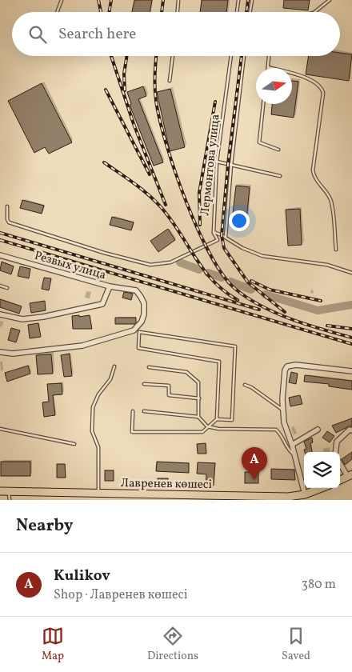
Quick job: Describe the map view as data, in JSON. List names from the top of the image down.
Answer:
{
  "streets": {
    "main road": ["Лавренев көшесі"],
    "street": ["Резвых улица"],
    "lane": ["Лермонтова улица"]
  },
  "north": "right",
  "page": {
    "search": "Search here",
    "pins": "A",
    "heading": "Nearby",
    "list": [
      {
        "mark": "A",
        "name": "Kulikov",
        "note": "Shop · Лавренев көшесі",
        "value": "380 m"
      }
    ],
    "nav": ["Map", "Directions", "Saved"]
  }
}
